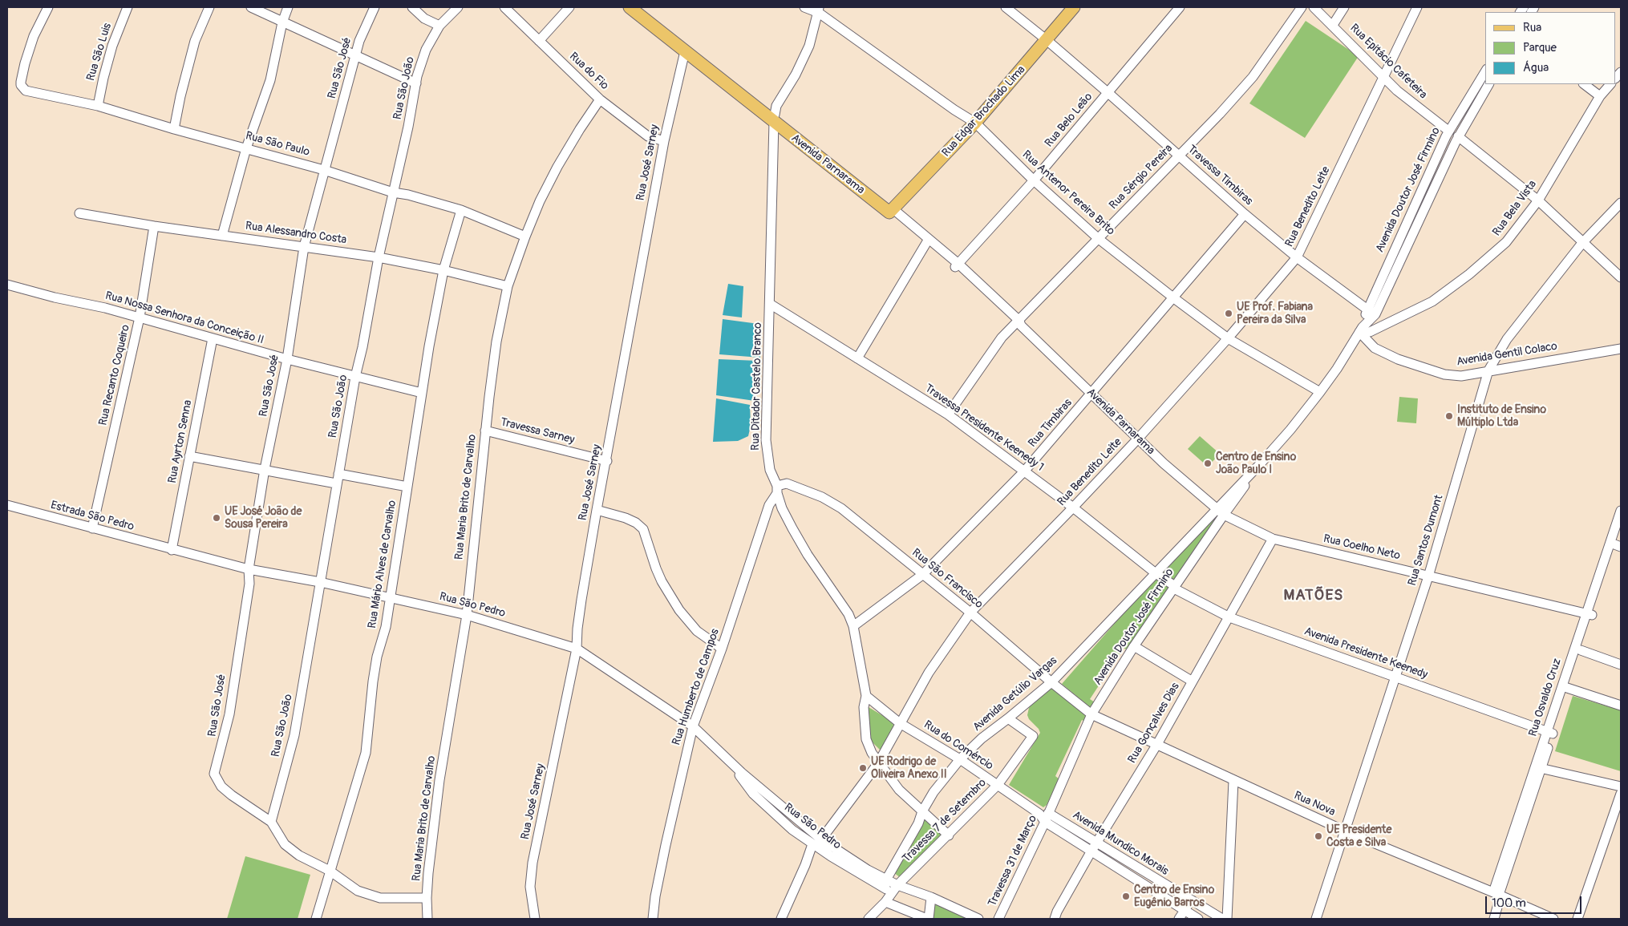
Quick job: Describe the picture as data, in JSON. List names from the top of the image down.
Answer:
{
  "streets": {
    "main road": ["Rua Edgar Brochado Lima", "Avenida Parnarama"],
    "street": [
      "Rua São Luis",
      "Rua Epitácio Cafeteira",
      "Rua São José",
      "Rua do Fio",
      "Rua São João",
      "Rua Belo Leão",
      "Rua São Paulo",
      "Rua José Sarney",
      "Travessa Timbiras",
      "Rua Sérgio Pereira",
      "Avenida Doutor José Firmino",
      "Rua Antenor Pereira Brito",
      "Rua Benedito Leite",
      "Rua Bela Vista",
      "Rua Alessandro Costa",
      "Rua Nossa Senhora da Conceição II",
      "Avenida Gentil Colaco",
      "Rua Recanto Coqueiro",
      "Rua Ditador Castelo Branco",
      "Rua Timbiras",
      "Travessa Presidente Keenedy 1",
      "Travessa Sarney",
      "Rua Ayrton Senna",
      "Rua Maria Brito de Carvalho",
      "Estrada São Pedro",
      "Rua Santos Dumont",
      "Rua Coelho Neto",
      "Rua Mário Alves de Carvalho",
      "Rua São Francisco",
      "Rua São Pedro",
      "Avenida Presidente Keenedy",
      "Rua Humberto de Campos",
      "Avenida Getúlio Vargas",
      "Rua Osvaldo Cruz",
      "Rua Gonçalves Dias",
      "Rua do Comércio",
      "Rua Nova",
      "Travessa 7 de Setembro",
      "Avenida Mundico Morais",
      "Travessa 31 de Março"
    ]
  },
  "crossings": [
    ["Rua São Luis", "Rua São Paulo"],
    ["Rua Epitácio Cafeteira", "Avenida Doutor José Firmino"],
    ["Rua Epitácio Cafeteira", "Rua Benedito Leite"],
    ["Rua São José", "Rua São João"],
    ["Rua São José", "Rua São Paulo"],
    ["Rua São José", "Rua Alessandro Costa"],
    ["Rua São José", "Rua Nossa Senhora da Conceição II"],
    ["Rua São José", "Rua São Pedro"],
    ["Rua do Fio", "Rua José Sarney"],
    ["Rua do Fio", "Rua Maria Brito de Carvalho"],
    ["Rua São João", "Rua São Paulo"],
    ["Rua São João", "Rua Alessandro Costa"],
    ["Rua São João", "Rua Nossa Senhora da Conceição II"],
    ["Rua São João", "Rua São Pedro"],
    ["Rua Edgar Brochado Lima", "Avenida Parnarama"],
    ["Rua Edgar Brochado Lima", "Travessa Timbiras"],
    ["Rua Edgar Brochado Lima", "Rua Antenor Pereira Brito"],
    ["Rua Belo Leão", "Avenida Parnarama"],
    ["Rua Belo Leão", "Travessa Timbiras"],
    ["Rua Belo Leão", "Rua Antenor Pereira Brito"],
    ["Rua São Paulo", "Rua Maria Brito de Carvalho"],
    ["Rua São Paulo", "Rua Mário Alves de Carvalho"],
    ["Rua José Sarney", "Avenida Parnarama"],
    ["Rua José Sarney", "Travessa Sarney"],
    ["Rua José Sarney", "Rua São Pedro"],
    ["Avenida Parnarama", "Rua Sérgio Pereira"],
    ["Avenida Parnarama", "Avenida Doutor José Firmino"],
    ["Avenida Parnarama", "Rua Benedito Leite"],
    ["Avenida Parnarama", "Rua Ditador Castelo Branco"],
    ["Avenida Parnarama", "Rua Timbiras"],
    ["Avenida Parnarama", "Rua Coelho Neto"],
    ["Avenida Parnarama", "Avenida Getúlio Vargas"],
    ["Travessa Timbiras", "Rua Sérgio Pereira"],
    ["Travessa Timbiras", "Avenida Doutor José Firmino"],
    ["Travessa Timbiras", "Rua Benedito Leite"],
    ["Travessa Timbiras", "Rua Timbiras"],
    ["Rua Sérgio Pereira", "Rua Antenor Pereira Brito"],
    ["Rua Sérgio Pereira", "Travessa Presidente Keenedy 1"],
    ["Avenida Doutor José Firmino", "Rua Antenor Pereira Brito"],
    ["Avenida Doutor José Firmino", "Rua Bela Vista"],
    ["Avenida Doutor José Firmino", "Avenida Gentil Colaco"],
    ["Avenida Doutor José Firmino", "Travessa Presidente Keenedy 1"],
    ["Avenida Doutor José Firmino", "Rua Coelho Neto"],
    ["Avenida Doutor José Firmino", "Rua São Francisco"],
    ["Avenida Doutor José Firmino", "Avenida Presidente Keenedy"],
    ["Avenida Doutor José Firmino", "Avenida Getúlio Vargas"],
    ["Avenida Doutor José Firmino", "Rua do Comércio"],
    ["Avenida Doutor José Firmino", "Rua Nova"],
    ["Avenida Doutor José Firmino", "Avenida Mundico Morais"],
    ["Rua Antenor Pereira Brito", "Rua Benedito Leite"],
    ["Rua Antenor Pereira Brito", "Rua Ditador Castelo Branco"],
    ["Rua Antenor Pereira Brito", "Rua Timbiras"],
    ["Rua Benedito Leite", "Rua Ditador Castelo Branco"],
    ["Rua Benedito Leite", "Travessa Presidente Keenedy 1"],
    ["Rua Benedito Leite", "Rua São Francisco"],
    ["Rua Benedito Leite", "Rua São Pedro"],
    ["Rua Benedito Leite", "Rua do Comércio"],
    ["Rua Bela Vista", "Avenida Gentil Colaco"],
    ["Rua Alessandro Costa", "Rua Recanto Coqueiro"],
    ["Rua Alessandro Costa", "Rua Maria Brito de Carvalho"],
    ["Rua Alessandro Costa", "Rua Mário Alves de Carvalho"],
    ["Rua Nossa Senhora da Conceição II", "Rua Recanto Coqueiro"],
    ["Rua Nossa Senhora da Conceição II", "Rua Ayrton Senna"],
    ["Rua Nossa Senhora da Conceição II", "Rua Mário Alves de Carvalho"],
    ["Avenida Gentil Colaco", "Rua Santos Dumont"],
    ["Rua Recanto Coqueiro", "Estrada São Pedro"],
    ["Rua Ditador Castelo Branco", "Rua Timbiras"],
    ["Rua Ditador Castelo Branco", "Travessa Presidente Keenedy 1"],
    ["Rua Ditador Castelo Branco", "Rua São Francisco"],
    ["Rua Ditador Castelo Branco", "Rua Humberto de Campos"],
    ["Rua Ditador Castelo Branco", "Avenida Getúlio Vargas"],
    ["Rua Ditador Castelo Branco", "Rua do Comércio"],
    ["Rua Ditador Castelo Branco", "Travessa 7 de Setembro"],
    ["Rua Timbiras", "Travessa Presidente Keenedy 1"],
    ["Rua Timbiras", "Rua São Francisco"],
    ["Travessa Presidente Keenedy 1", "Avenida Presidente Keenedy"],
    ["Travessa Presidente Keenedy 1", "Avenida Getúlio Vargas"],
    ["Travessa Sarney", "Rua Maria Brito de Carvalho"],
    ["Rua Ayrton Senna", "Estrada São Pedro"],
    ["Rua Ayrton Senna", "Rua São Pedro"],
    ["Rua Maria Brito de Carvalho", "Rua São Pedro"],
    ["Estrada São Pedro", "Rua São Pedro"],
    ["Rua Santos Dumont", "Rua Coelho Neto"],
    ["Rua Santos Dumont", "Avenida Presidente Keenedy"],
    ["Rua Santos Dumont", "Rua Nova"],
    ["Rua Coelho Neto", "Avenida Getúlio Vargas"],
    ["Rua Coelho Neto", "Rua Osvaldo Cruz"],
    ["Rua Coelho Neto", "Rua Gonçalves Dias"],
    ["Rua Mário Alves de Carvalho", "Rua São Pedro"],
    ["Rua São Francisco", "Rua Humberto de Campos"],
    ["Rua São Francisco", "Avenida Getúlio Vargas"],
    ["Rua São Francisco", "Rua Nova"],
    ["Rua São Pedro", "Rua Humberto de Campos"],
    ["Rua São Pedro", "Avenida Getúlio Vargas"],
    ["Rua São Pedro", "Travessa 7 de Setembro"],
    ["Avenida Presidente Keenedy", "Rua Osvaldo Cruz"],
    ["Avenida Presidente Keenedy", "Rua Gonçalves Dias"],
    ["Avenida Getúlio Vargas", "Rua do Comércio"],
    ["Avenida Getúlio Vargas", "Travessa 7 de Setembro"],
    ["Rua Osvaldo Cruz", "Rua Nova"],
    ["Rua Gonçalves Dias", "Rua Nova"],
    ["Rua Gonçalves Dias", "Avenida Mundico Morais"],
    ["Rua do Comércio", "Travessa 7 de Setembro"],
    ["Rua do Comércio", "Avenida Mundico Morais"],
    ["Rua do Comércio", "Travessa 31 de Março"],
    ["Avenida Mundico Morais", "Travessa 31 de Março"]
  ],
  "districts": ["MATÕES"],
  "places": [
    "UE Prof. Fabiana Pereira da Silva",
    "Instituto de Ensino Múltiplo Ltda",
    "Centro de Ensino João Paulo I",
    "UE José João de Sousa Pereira",
    "UE Rodrigo de Oliveira Anexo II",
    "UE Presidente Costa e Silva",
    "Centro de Ensino Eugênio Barros"
  ],
  "legend": ["Rua", "Parque", "Água"],
  "scale_bar": "100 m"
}
